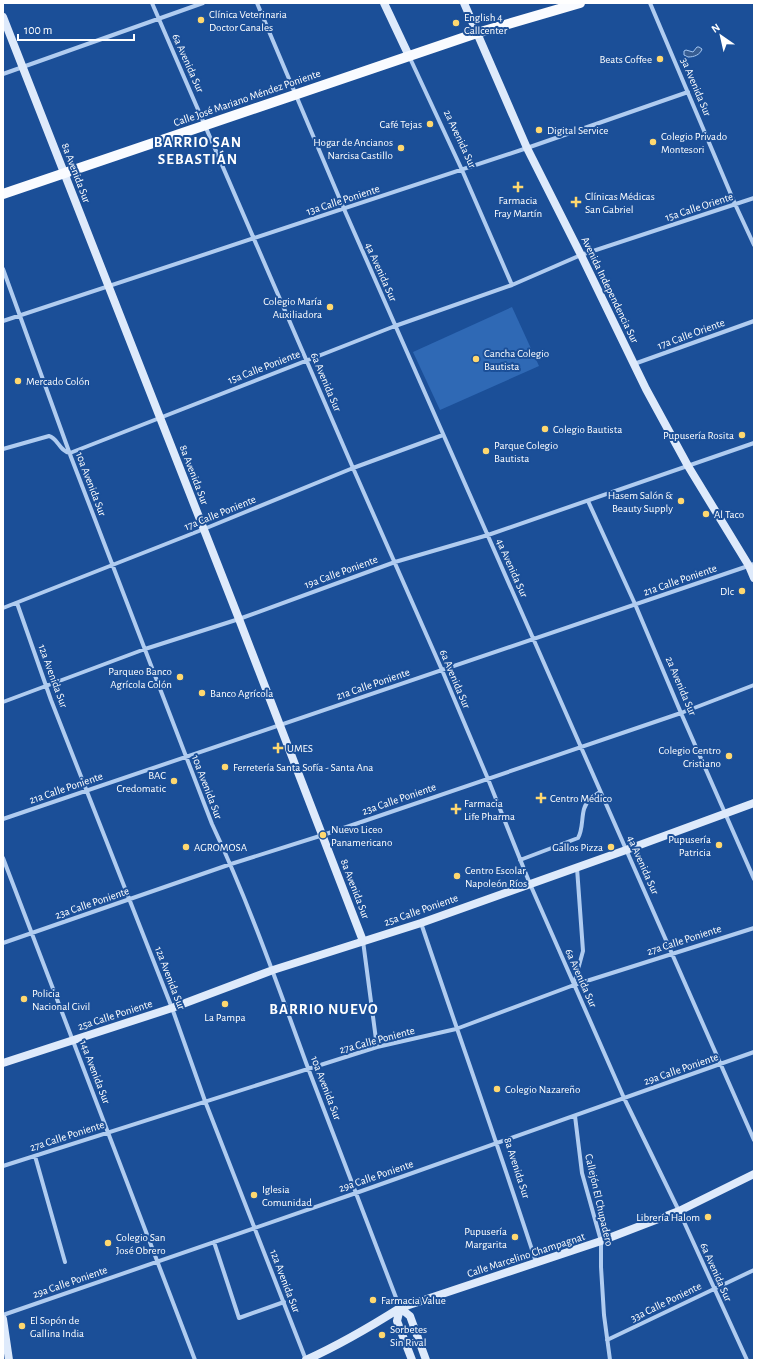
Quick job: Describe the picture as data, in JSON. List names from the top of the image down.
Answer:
{
  "streets": {
    "main road": ["Calle José Mariano Méndez Poniente"],
    "street": [
      "6a Avenida Sur",
      "3a Avenida Sur",
      "2a Avenida Sur",
      "8a Avenida Sur",
      "13a Calle Poniente",
      "15a Calle Oriente",
      "4a Avenida Sur",
      "Avenida Independencia Sur",
      "17a Calle Oriente",
      "15a Calle Poniente",
      "10a Avenida Sur",
      "17a Calle Poniente",
      "19a Calle Poniente",
      "21a Calle Poniente",
      "12a Avenida Sur",
      "23a Calle Poniente",
      "25a Calle Poniente",
      "27a Calle Poniente",
      "29a Calle Poniente",
      "14a Avenida Sur",
      "Callejón El Chupadero",
      "Calle Marcelino Champagnat",
      "33a Calle Poniente"
    ]
  },
  "crossings": [
    ["6a Avenida Sur", "Calle José Mariano Méndez Poniente"],
    ["6a Avenida Sur", "13a Calle Poniente"],
    ["6a Avenida Sur", "15a Calle Poniente"],
    ["6a Avenida Sur", "17a Calle Poniente"],
    ["6a Avenida Sur", "19a Calle Poniente"],
    ["6a Avenida Sur", "21a Calle Poniente"],
    ["6a Avenida Sur", "23a Calle Poniente"],
    ["6a Avenida Sur", "25a Calle Poniente"],
    ["6a Avenida Sur", "27a Calle Poniente"],
    ["6a Avenida Sur", "29a Calle Poniente"],
    ["6a Avenida Sur", "Calle Marcelino Champagnat"],
    ["6a Avenida Sur", "33a Calle Poniente"],
    ["3a Avenida Sur", "13a Calle Poniente"],
    ["3a Avenida Sur", "15a Calle Oriente"],
    ["Calle José Mariano Méndez Poniente", "2a Avenida Sur"],
    ["Calle José Mariano Méndez Poniente", "8a Avenida Sur"],
    ["Calle José Mariano Méndez Poniente", "4a Avenida Sur"],
    ["Calle José Mariano Méndez Poniente", "Avenida Independencia Sur"],
    ["2a Avenida Sur", "13a Calle Poniente"],
    ["2a Avenida Sur", "15a Calle Poniente"],
    ["2a Avenida Sur", "19a Calle Poniente"],
    ["2a Avenida Sur", "21a Calle Poniente"],
    ["2a Avenida Sur", "23a Calle Poniente"],
    ["2a Avenida Sur", "25a Calle Poniente"],
    ["8a Avenida Sur", "13a Calle Poniente"],
    ["8a Avenida Sur", "15a Calle Poniente"],
    ["8a Avenida Sur", "17a Calle Poniente"],
    ["8a Avenida Sur", "19a Calle Poniente"],
    ["8a Avenida Sur", "21a Calle Poniente"],
    ["8a Avenida Sur", "23a Calle Poniente"],
    ["8a Avenida Sur", "25a Calle Poniente"],
    ["8a Avenida Sur", "27a Calle Poniente"],
    ["8a Avenida Sur", "29a Calle Poniente"],
    ["8a Avenida Sur", "Calle Marcelino Champagnat"],
    ["13a Calle Poniente", "4a Avenida Sur"],
    ["13a Calle Poniente", "Avenida Independencia Sur"],
    ["13a Calle Poniente", "10a Avenida Sur"],
    ["15a Calle Oriente", "Avenida Independencia Sur"],
    ["15a Calle Oriente", "15a Calle Poniente"],
    ["4a Avenida Sur", "15a Calle Poniente"],
    ["4a Avenida Sur", "17a Calle Poniente"],
    ["4a Avenida Sur", "19a Calle Poniente"],
    ["4a Avenida Sur", "21a Calle Poniente"],
    ["4a Avenida Sur", "23a Calle Poniente"],
    ["4a Avenida Sur", "25a Calle Poniente"],
    ["4a Avenida Sur", "27a Calle Poniente"],
    ["4a Avenida Sur", "29a Calle Poniente"],
    ["Avenida Independencia Sur", "17a Calle Oriente"],
    ["Avenida Independencia Sur", "15a Calle Poniente"],
    ["Avenida Independencia Sur", "19a Calle Poniente"],
    ["Avenida Independencia Sur", "21a Calle Poniente"],
    ["15a Calle Poniente", "10a Avenida Sur"],
    ["10a Avenida Sur", "17a Calle Poniente"],
    ["10a Avenida Sur", "19a Calle Poniente"],
    ["10a Avenida Sur", "21a Calle Poniente"],
    ["10a Avenida Sur", "23a Calle Poniente"],
    ["10a Avenida Sur", "25a Calle Poniente"],
    ["10a Avenida Sur", "27a Calle Poniente"],
    ["10a Avenida Sur", "29a Calle Poniente"],
    ["10a Avenida Sur", "Calle Marcelino Champagnat"],
    ["17a Calle Poniente", "12a Avenida Sur"],
    ["19a Calle Poniente", "12a Avenida Sur"],
    ["21a Calle Poniente", "12a Avenida Sur"],
    ["12a Avenida Sur", "23a Calle Poniente"],
    ["12a Avenida Sur", "25a Calle Poniente"],
    ["12a Avenida Sur", "27a Calle Poniente"],
    ["12a Avenida Sur", "29a Calle Poniente"],
    ["12a Avenida Sur", "Calle Marcelino Champagnat"],
    ["23a Calle Poniente", "14a Avenida Sur"],
    ["25a Calle Poniente", "14a Avenida Sur"],
    ["27a Calle Poniente", "14a Avenida Sur"],
    ["29a Calle Poniente", "14a Avenida Sur"],
    ["29a Calle Poniente", "Callejón El Chupadero"],
    ["Callejón El Chupadero", "Calle Marcelino Champagnat"],
    ["Callejón El Chupadero", "33a Calle Poniente"]
  ],
  "districts": ["BARRIO SAN SEBASTIÁN", "BARRIO NUEVO"],
  "places": {
    "other": [
      "Clínica Veterinaria Doctor Canales",
      "English 4 Callcenter",
      "Beats Coffee",
      "Café Tejas",
      "Digital Service",
      "Colegio Privado Montesori",
      "Hogar de Ancianos Narcisa Castillo",
      "Colegio María Auxiliadora",
      "Cancha Colegio Bautista",
      "Mercado Colón",
      "Colegio Bautista",
      "Pupusería Rosita",
      "Parque Colegio Bautista",
      "Hasem Salón & Beauty Supply",
      "Al Taco",
      "Dlc",
      "Parqueo Banco Agrícola Colón",
      "Banco Agrícola",
      "Colegio Centro Cristiano",
      "Ferretería Santa Sofía - Santa Ana",
      "BAC Credomatic",
      "Nuevo Liceo Panamericano",
      "Pupusería Patricia",
      "AGROMOSA",
      "Gallos Pizza",
      "Centro Escolar Napoleón Ríos",
      "Policia Nacional Civil",
      "La Pampa",
      "Colegio Nazareño",
      "Iglesia Comunidad",
      "Librería Halom",
      "Pupusería Margarita",
      "Colegio San José Obrero",
      "Farmacia Value",
      "El Sopón de Gallina India",
      "Sorbetes Sin Rival"
    ],
    "health": [
      "Farmacia Fray Martín",
      "Clínicas Médicas San Gabriel",
      "UMES",
      "Centro Médico",
      "Farmacia Life Pharma"
    ]
  },
  "scale_bar": "100 m",
  "north": "top left"
}
